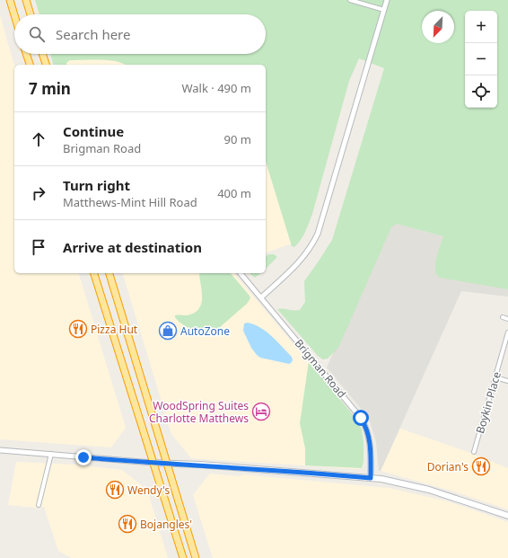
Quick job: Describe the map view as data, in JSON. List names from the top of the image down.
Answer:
{
  "streets": {
    "street": ["Brigman Road", "Boykin Place"]
  },
  "places": {
    "restaurant": [
      "Pizza Hut",
      "Dorian's",
      "Wendy's",
      "Bojangles'"
    ],
    "shop": ["AutoZone"],
    "hotel": ["WoodSpring Suites Charlotte Matthews"]
  },
  "north": "bottom left",
  "page": {
    "map_buttons": ["+", "−"],
    "search": "Search here",
    "heading": ["7 min", "Walk · 490 m"],
    "list": [
      ["Continue", "Brigman Road", "90 m"],
      ["Turn right", "Matthews-Mint Hill Road", "400 m"],
      "Arrive at destination"
    ]
  }
}
